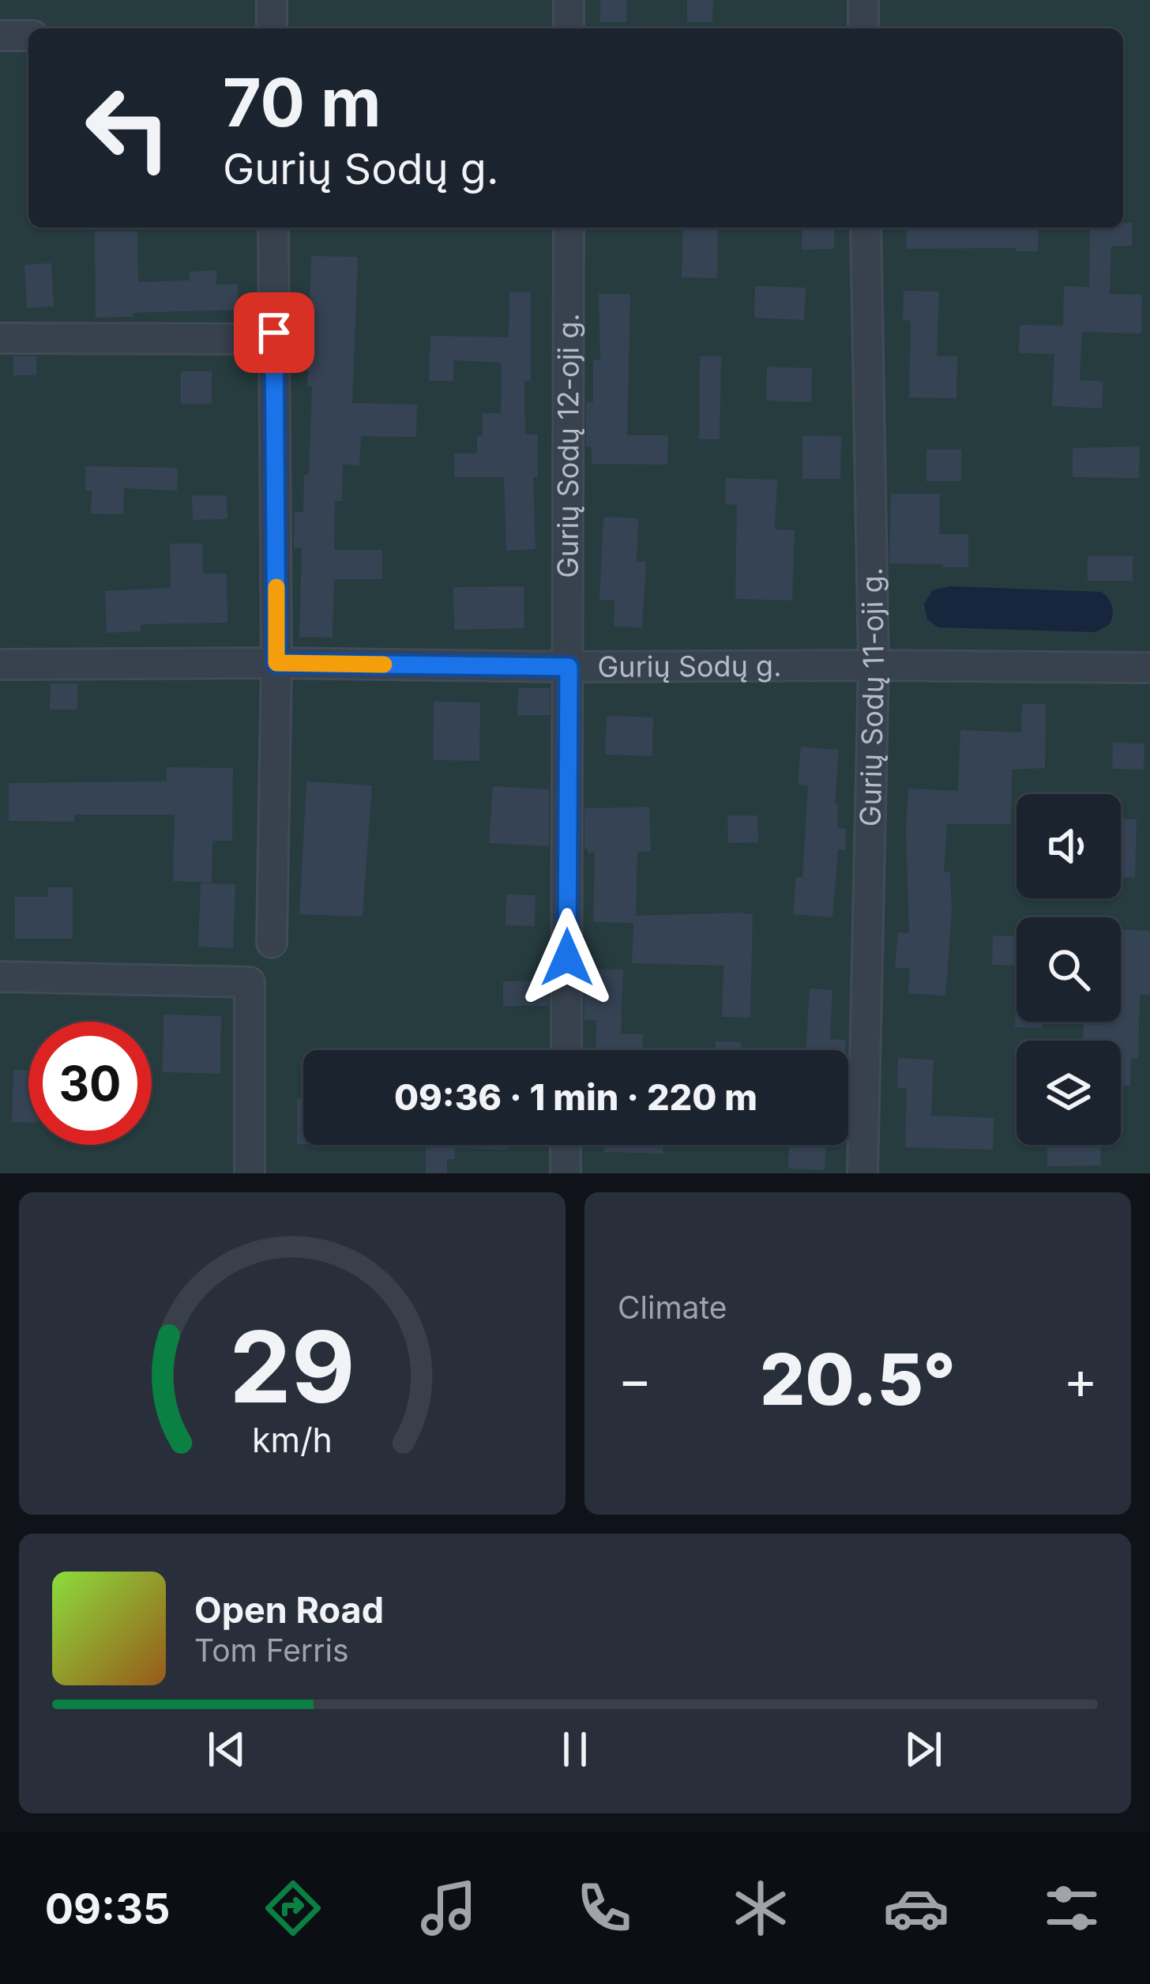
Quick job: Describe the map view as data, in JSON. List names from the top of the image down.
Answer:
{
  "streets": {
    "street": ["Gurių Sodų 12-oji g.", "Gurių Sodų g.", "Gurių Sodų 11-oji g."]
  },
  "crossings": [
    ["Gurių Sodų 12-oji g.", "Gurių Sodų g."],
    ["Gurių Sodų g.", "Gurių Sodų 11-oji g."]
  ],
  "page": {
    "turn": ["70 m", "Gurių Sodų g."],
    "limit": "30",
    "trip": "09:36 · 1 min · 220 m",
    "tile": "Climate",
    "heat": ["−", "20.5°", "+"],
    "song": ["Open Road", "Tom Ferris"],
    "tabs": "09:35",
    "gauge": ["29", "km/h"]
  }
}
